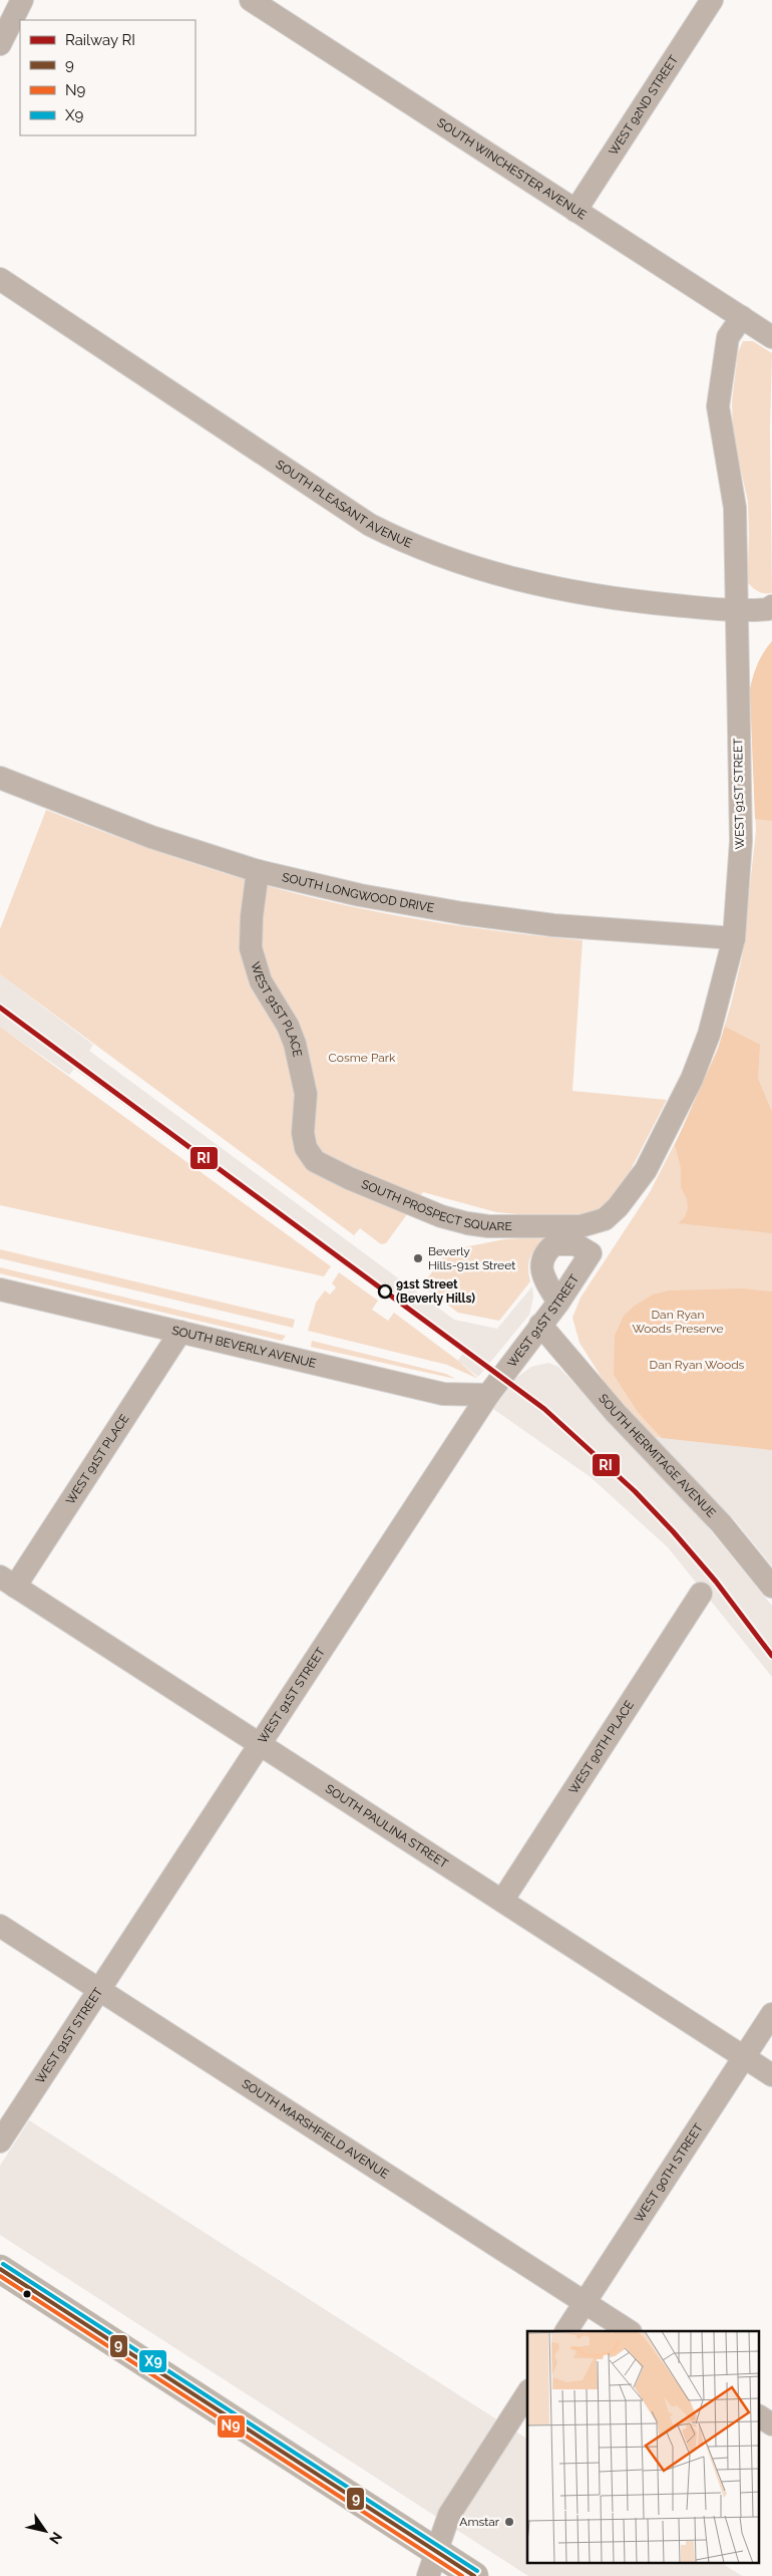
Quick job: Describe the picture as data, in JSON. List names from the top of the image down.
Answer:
{
  "streets": {
    "street": [
      "WEST 92ND STREET",
      "SOUTH WINCHESTER AVENUE",
      "SOUTH PLEASANT AVENUE",
      "WEST 91ST STREET",
      "SOUTH LONGWOOD DRIVE",
      "WEST 91ST PLACE",
      "SOUTH PROSPECT SQUARE",
      "SOUTH BEVERLY AVENUE",
      "SOUTH HERMITAGE AVENUE",
      "WEST 90TH PLACE",
      "SOUTH PAULINA STREET",
      "SOUTH MARSHFIELD AVENUE",
      "WEST 90TH STREET"
    ]
  },
  "crossings": [
    ["WEST 92ND STREET", "SOUTH WINCHESTER AVENUE"],
    ["SOUTH WINCHESTER AVENUE", "WEST 91ST STREET"],
    ["SOUTH PLEASANT AVENUE", "WEST 91ST STREET"],
    ["WEST 91ST STREET", "SOUTH LONGWOOD DRIVE"],
    ["WEST 91ST STREET", "SOUTH PROSPECT SQUARE"],
    ["WEST 91ST STREET", "SOUTH BEVERLY AVENUE"],
    ["WEST 91ST STREET", "SOUTH HERMITAGE AVENUE"],
    ["WEST 91ST STREET", "SOUTH PAULINA STREET"],
    ["WEST 91ST STREET", "SOUTH MARSHFIELD AVENUE"],
    ["SOUTH LONGWOOD DRIVE", "WEST 91ST PLACE"],
    ["WEST 91ST PLACE", "SOUTH PROSPECT SQUARE"],
    ["WEST 91ST PLACE", "SOUTH BEVERLY AVENUE"],
    ["WEST 91ST PLACE", "SOUTH PAULINA STREET"],
    ["WEST 90TH PLACE", "SOUTH PAULINA STREET"],
    ["SOUTH PAULINA STREET", "WEST 90TH STREET"],
    ["SOUTH MARSHFIELD AVENUE", "WEST 90TH STREET"]
  ],
  "parks": ["Cosme Park", "Dan Ryan Woods Preserve", "Dan Ryan Woods"],
  "places": ["Beverly Hills-91st Street", "91st Street (Beverly Hills)", "Amstar"],
  "lines": [
    "rail line RI",
    "transit line X9",
    "transit line 9",
    "transit line N9"
  ],
  "legend": [
    "Railway RI",
    "9",
    "N9",
    "X9"
  ],
  "north": "bottom right"
}
